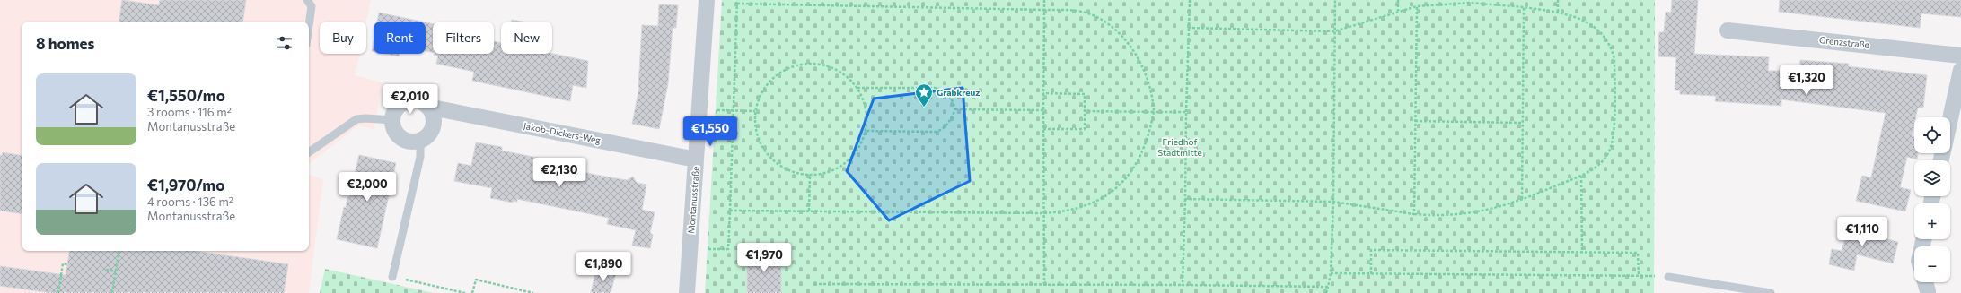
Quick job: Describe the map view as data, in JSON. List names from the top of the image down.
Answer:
{
  "streets": {
    "street": ["Grenzstraße", "Jakob-Dickers-Weg", "Montanusstraße"]
  },
  "crossings": [
    ["Jakob-Dickers-Weg", "Montanusstraße"]
  ],
  "parks": ["Friedhof Stadtmitte"],
  "places": {
    "place": ["Grabkreuz"]
  },
  "page": {
    "chip": [
      "Buy",
      "Rent",
      "Filters",
      "New"
    ],
    "heading": "8 homes",
    "list": [
      {
        "name": "€1,550/mo",
        "note": "3 rooms · 116 m² · Montanusstraße"
      },
      {
        "name": "€1,970/mo",
        "note": "4 rooms · 136 m² · Montanusstraße"
      }
    ],
    "price": [
      "€1,320",
      "€2,010",
      "€1,550",
      "€2,130",
      "€2,000",
      "€1,110",
      "€1,970",
      "€1,890"
    ],
    "map_buttons": ["+", "−"]
  }
}
